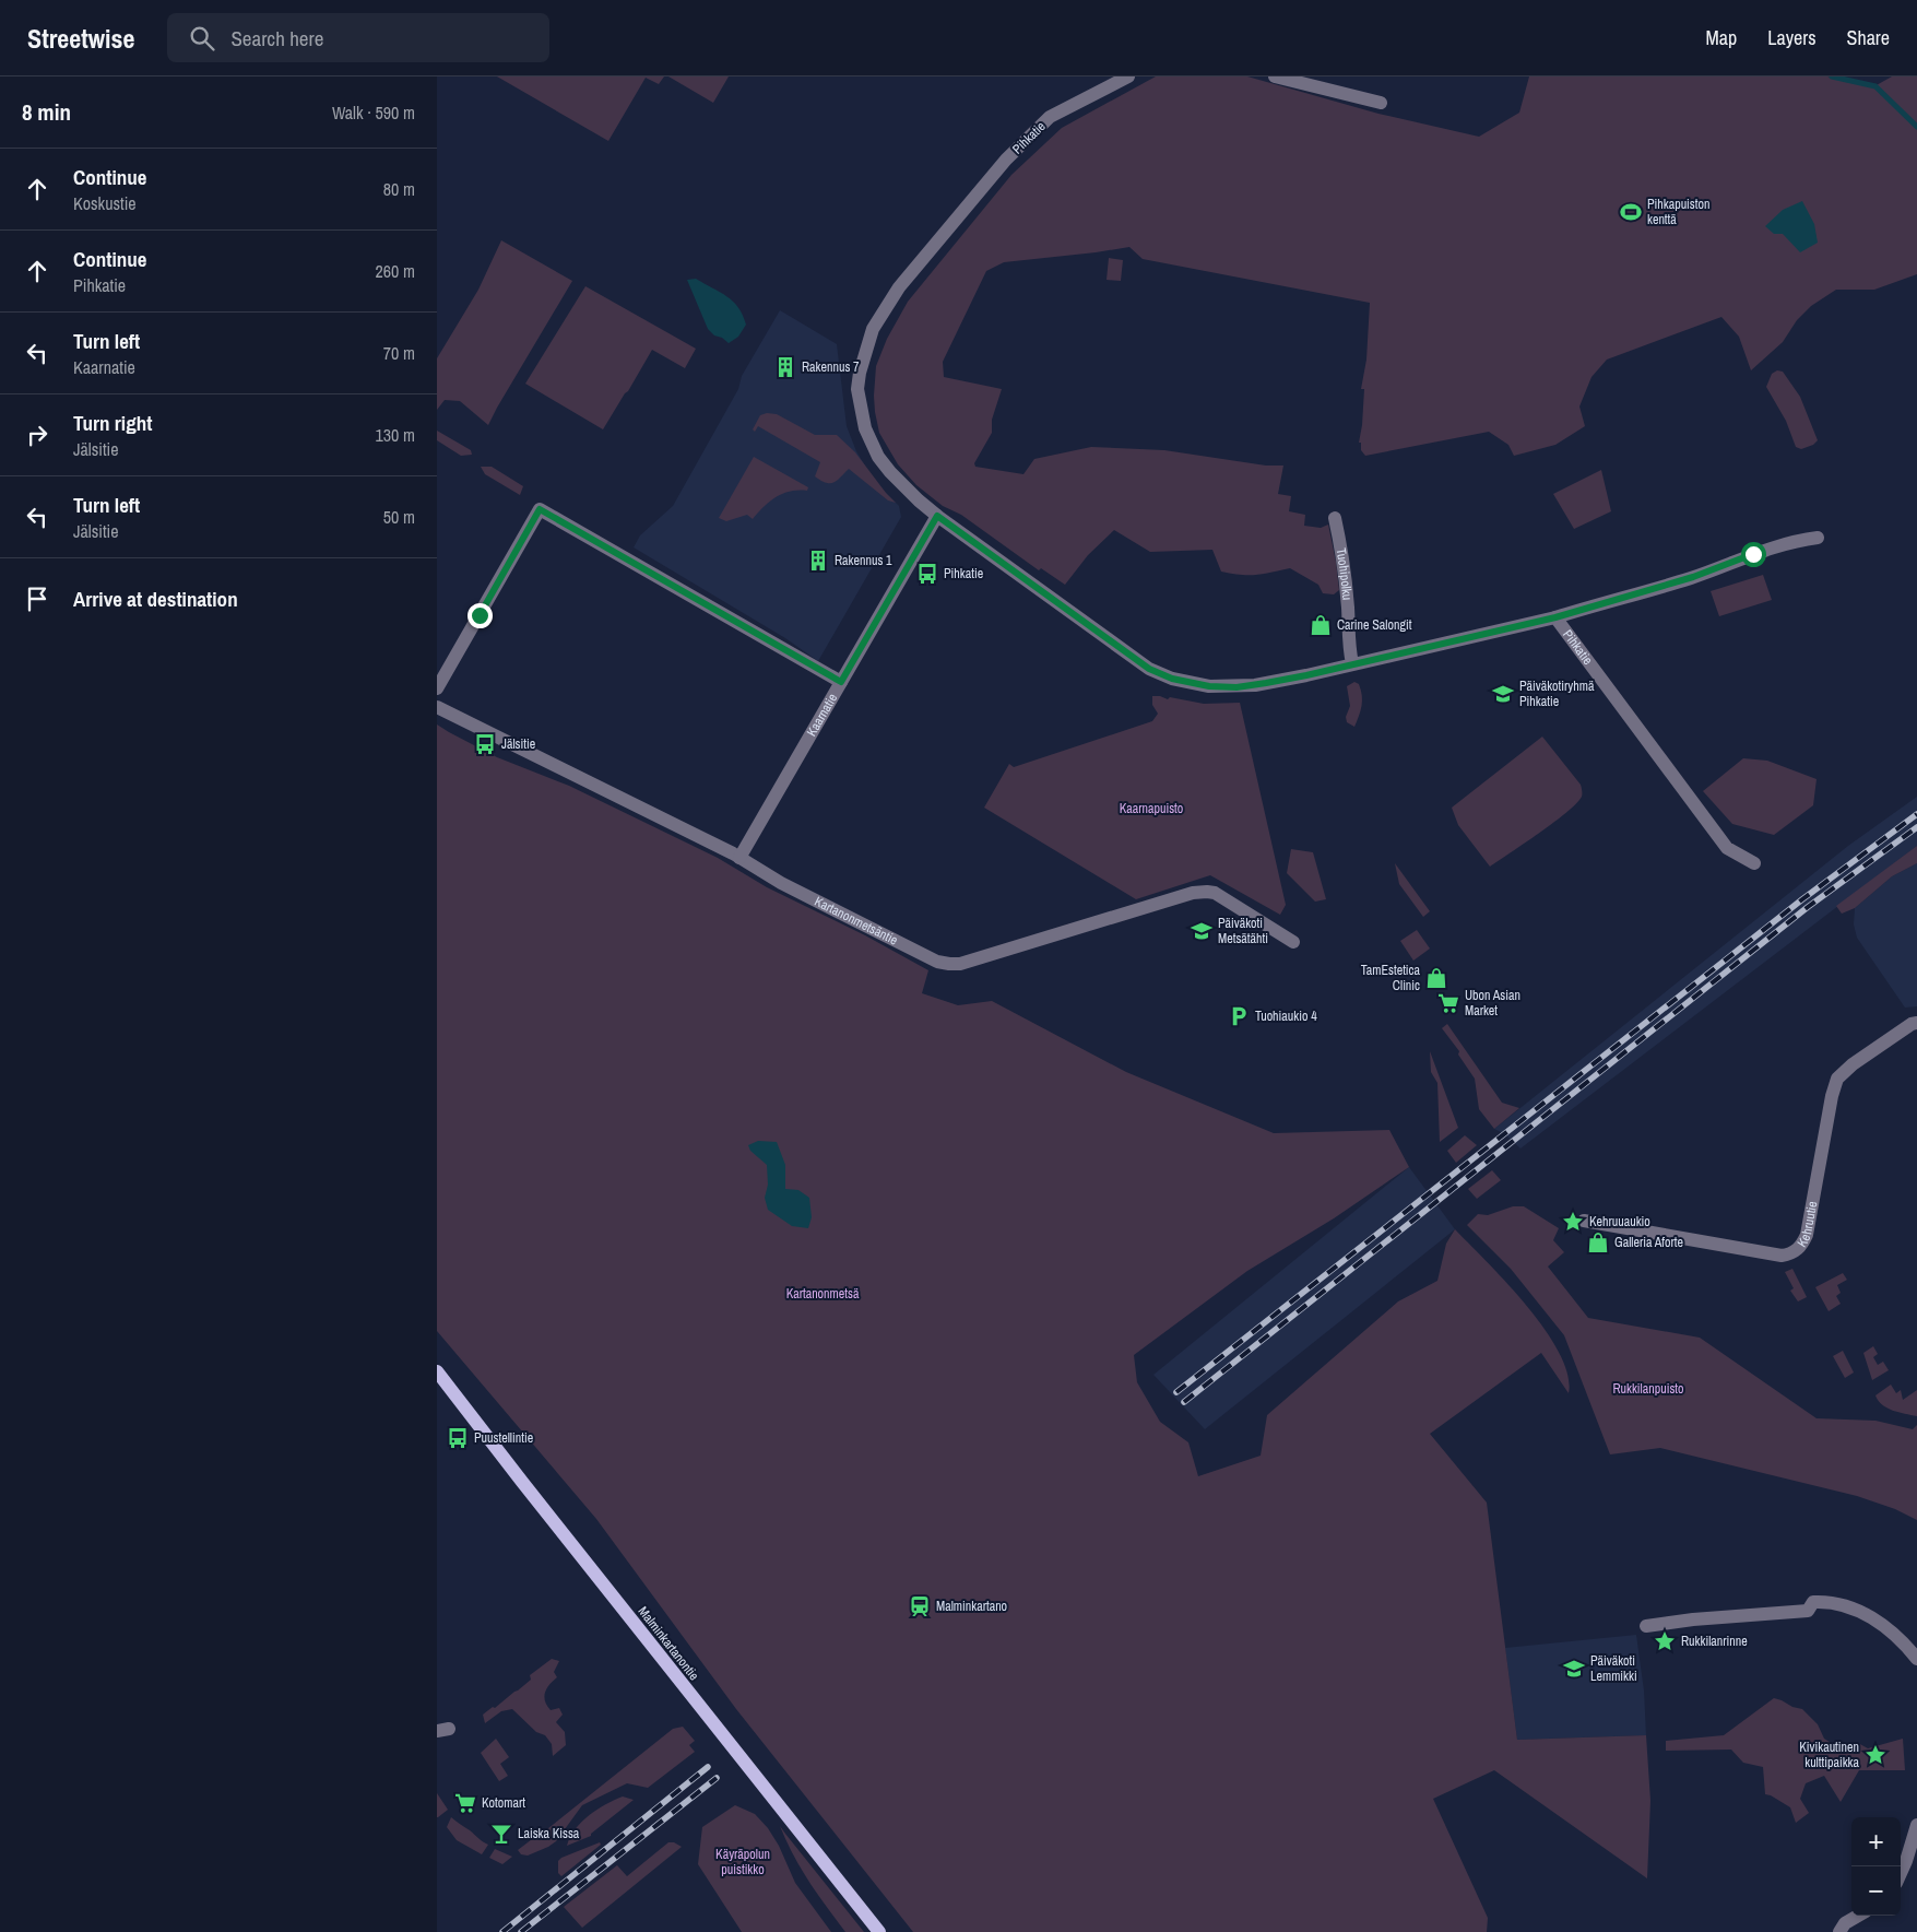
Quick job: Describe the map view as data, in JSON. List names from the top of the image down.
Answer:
{
  "streets": {
    "main road": ["Malminkartanontie"],
    "street": [
      "Pihkatie",
      "Tuohipolku",
      "Kaarnatie",
      "Kartanonmetsäntie",
      "Kehruutie"
    ]
  },
  "crossings": [
    ["Pihkatie", "Tuohipolku"],
    ["Pihkatie", "Kaarnatie"],
    ["Kaarnatie", "Kartanonmetsäntie"]
  ],
  "parks": [
    "Kaarnapuisto",
    "Kartanonmetsä",
    "Rukkilanpuisto",
    "Käyräpolun puistikko"
  ],
  "places": {
    "sports": ["Pihkapuiston kenttä"],
    "building": ["Rakennus 7", "Rakennus 1"],
    "bus stop": ["Pihkatie", "Jälsitie", "Puustellintie"],
    "shop": ["Carine Salongit", "TamEstetica Clinic", "Galleria Aforte"],
    "school or university": ["Päiväkotiryhmä Pihkatie", "Päiväkoti Metsätähti", "Päiväkoti Lemmikki"],
    "supermarket": ["Ubon Asian Market", "Kotomart"],
    "parking": ["Tuohiaukio 4"],
    "place": ["Kehruuaukio", "Rukkilanrinne", "Kivikautinen kulttipaikka"],
    "station": ["Malminkartano"],
    "bar": ["Laiska Kissa"]
  },
  "page": {
    "header": "Streetwise",
    "search": "Search here",
    "nav": ["Map", "Layers", "Share"],
    "heading": ["8 min", "Walk · 590 m"],
    "list": [
      ["Continue", "Koskustie", "80 m"],
      ["Continue", "Pihkatie", "260 m"],
      ["Turn left", "Kaarnatie", "70 m"],
      ["Turn right", "Jälsitie", "130 m"],
      ["Turn left", "Jälsitie", "50 m"],
      "Arrive at destination"
    ],
    "map_buttons": ["+", "−"]
  }
}
